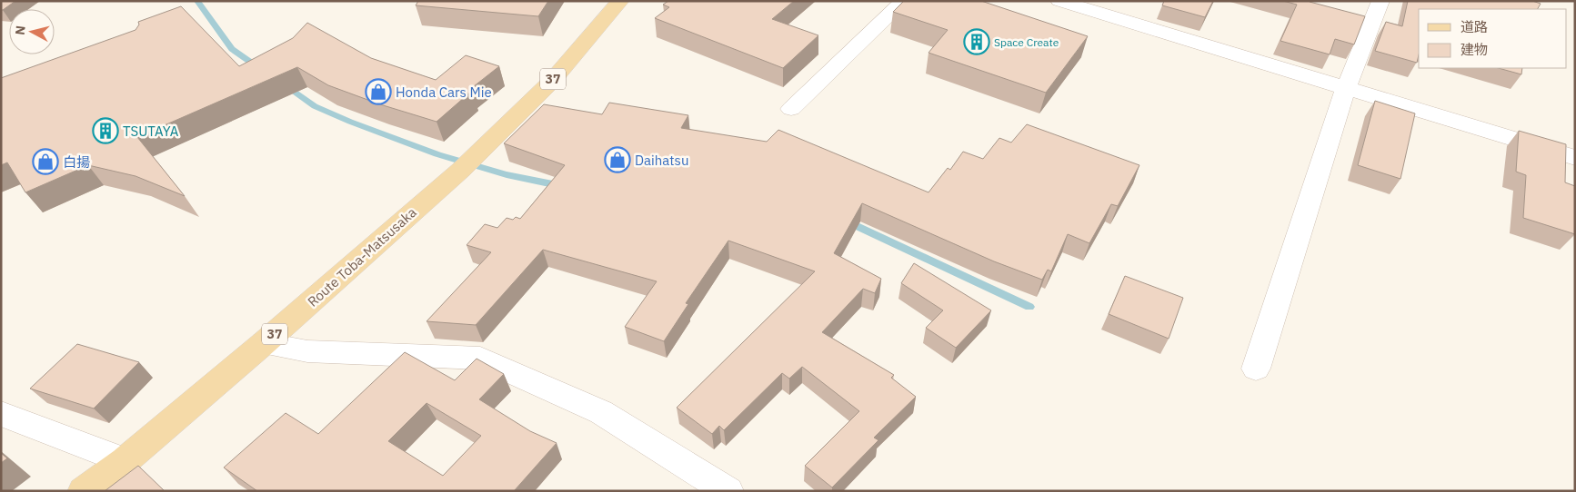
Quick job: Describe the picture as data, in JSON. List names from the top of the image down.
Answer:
{
  "streets": {
    "main road": ["37", "Route Toba-Matsusaka"]
  },
  "places": {
    "building": ["Space Create", "TSUTAYA"],
    "shop": ["Honda Cars Mie", "Daihatsu", "白揚"]
  },
  "legend": ["道路", "建物"],
  "north": "left"
}
